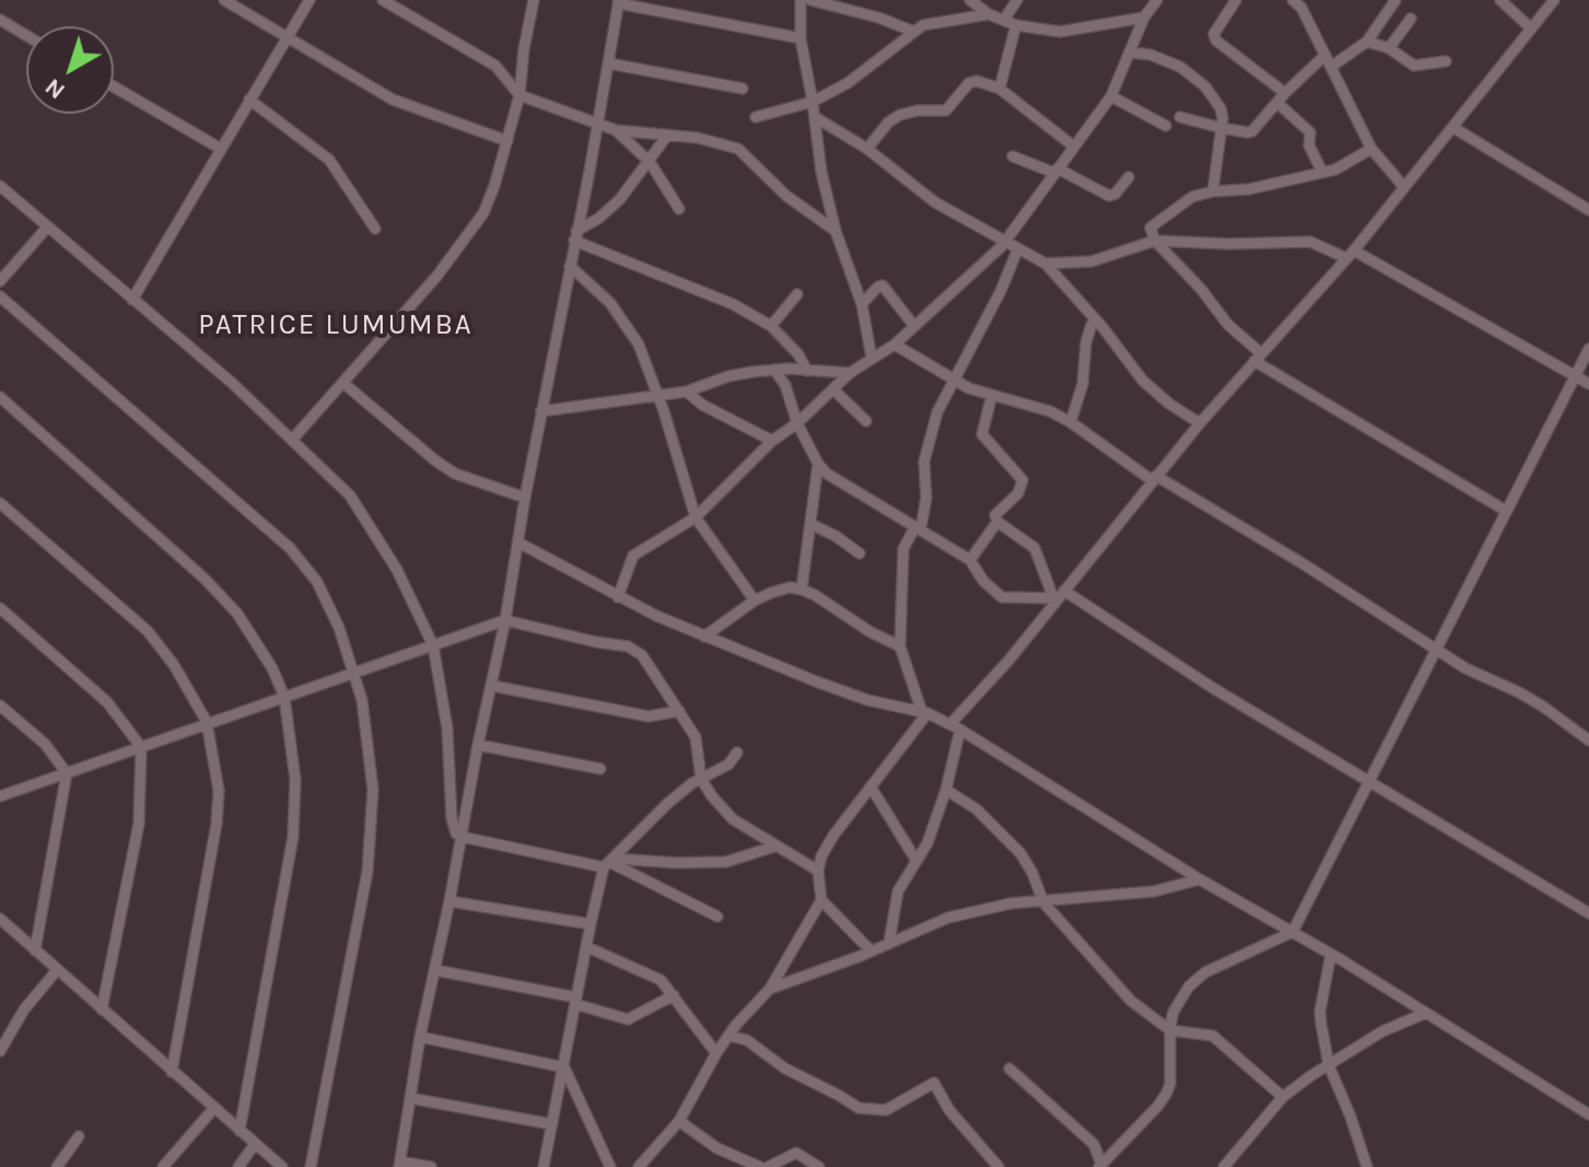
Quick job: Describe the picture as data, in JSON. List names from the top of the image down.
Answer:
{
  "districts": ["PATRICE LUMUMBA"],
  "north": "bottom left"
}
